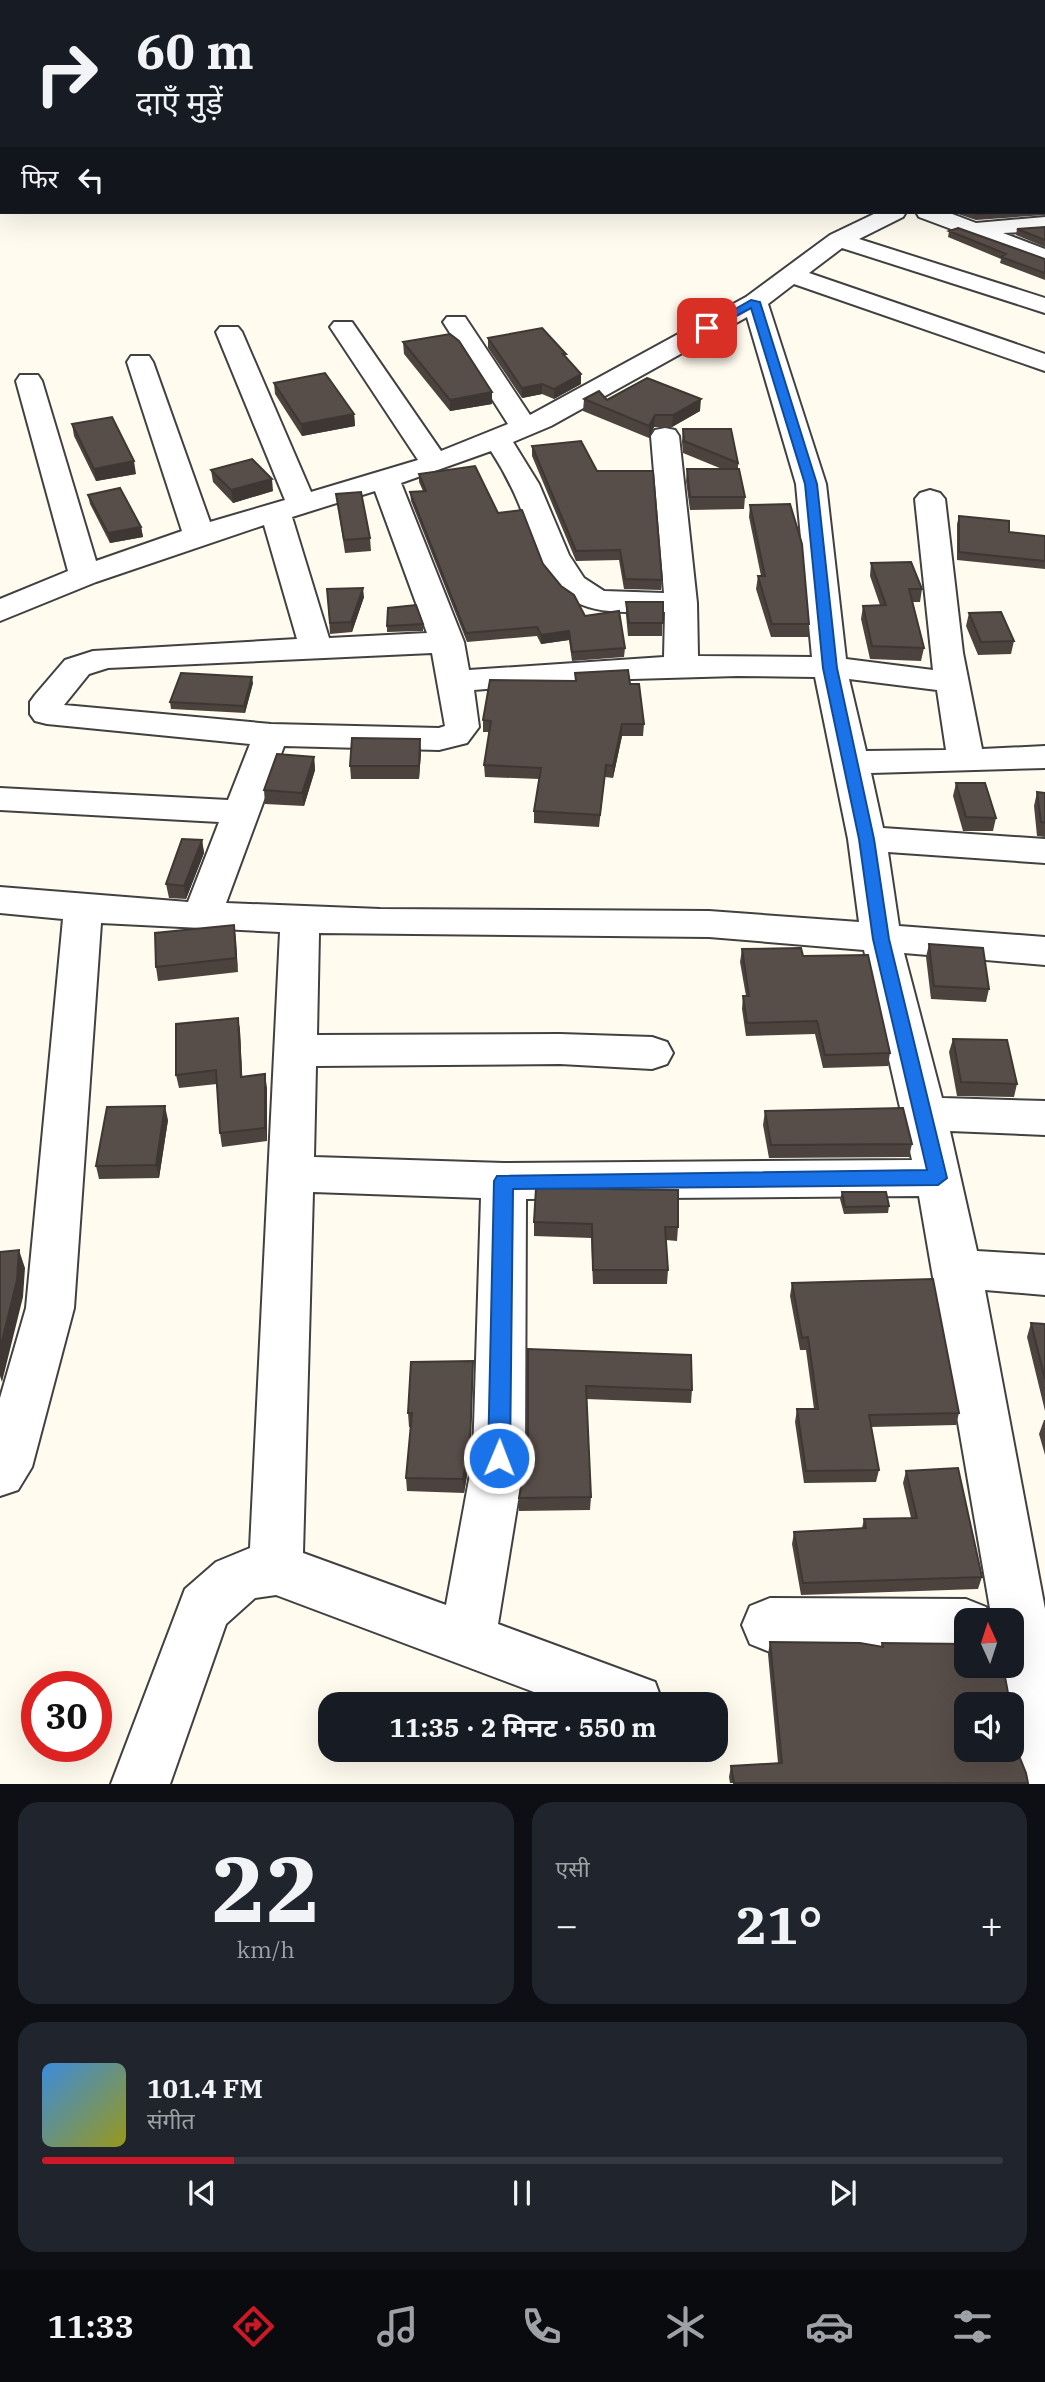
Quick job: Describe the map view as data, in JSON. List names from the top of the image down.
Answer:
{
  "north": "top",
  "page": {
    "turn": ["60 m", "दाएँ मुड़ें"],
    "then": "फिर",
    "limit": "30",
    "trip": "11:35 · 2 मिनट · 550 m",
    "tile": [
      ["22", "km/h"],
      "एसी"
    ],
    "heat": ["−", "21°", "+"],
    "song": ["101.4 FM", "संगीत"],
    "tabs": "11:33"
  }
}
